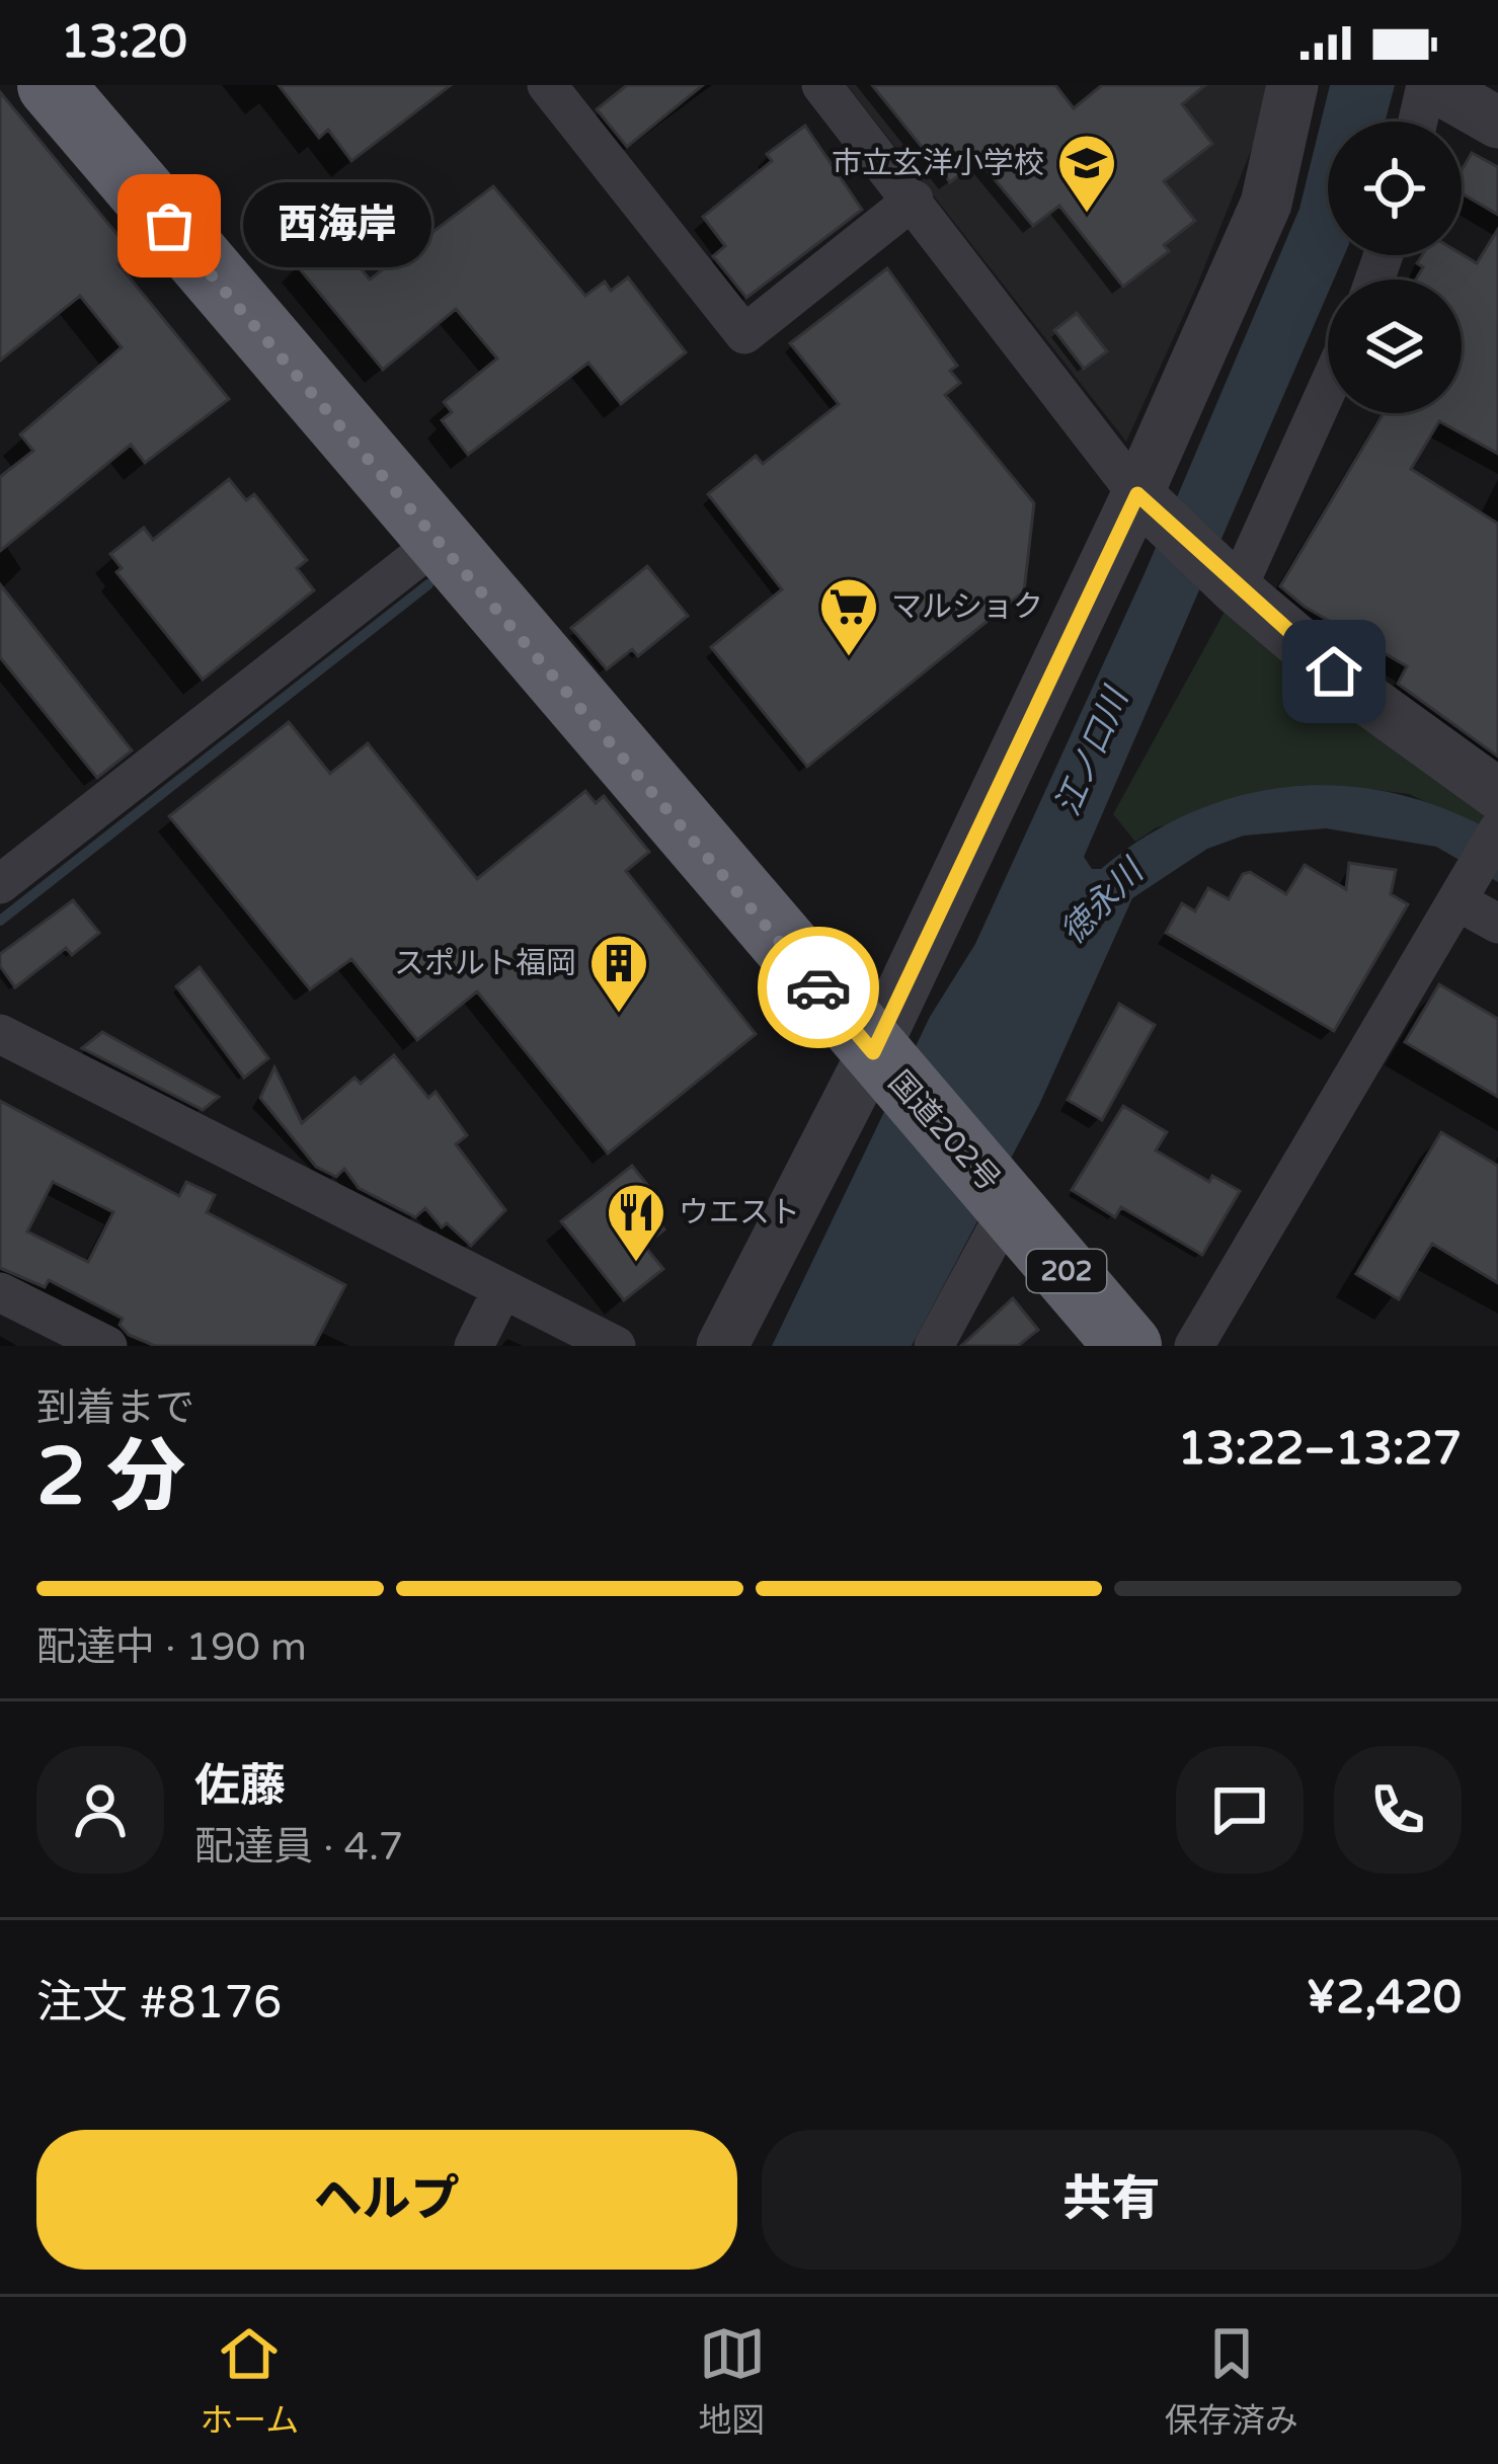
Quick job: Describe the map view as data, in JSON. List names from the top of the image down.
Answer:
{
  "streets": {
    "highway": ["国道202号", "202"]
  },
  "water": ["江ノ口川", "徳永川"],
  "places": {
    "school or university": ["市立玄洋小学校"],
    "other": ["西海岸"],
    "supermarket": ["マルショク"],
    "building": ["スポルト福岡"],
    "restaurant": ["ウエスト"]
  },
  "page": {
    "status": "13:20",
    "bubble": "西海岸",
    "heading": ["2 分", "到着まで", "13:22–13:27"],
    "panel": [
      "佐藤",
      "配達員 · 4.7",
      "注文 #8176",
      "¥2,420"
    ],
    "bar": "配達中 · 190 m",
    "buttons": ["ヘルプ", "共有"],
    "tabs": ["ホーム", "地図", "保存済み"]
  }
}
